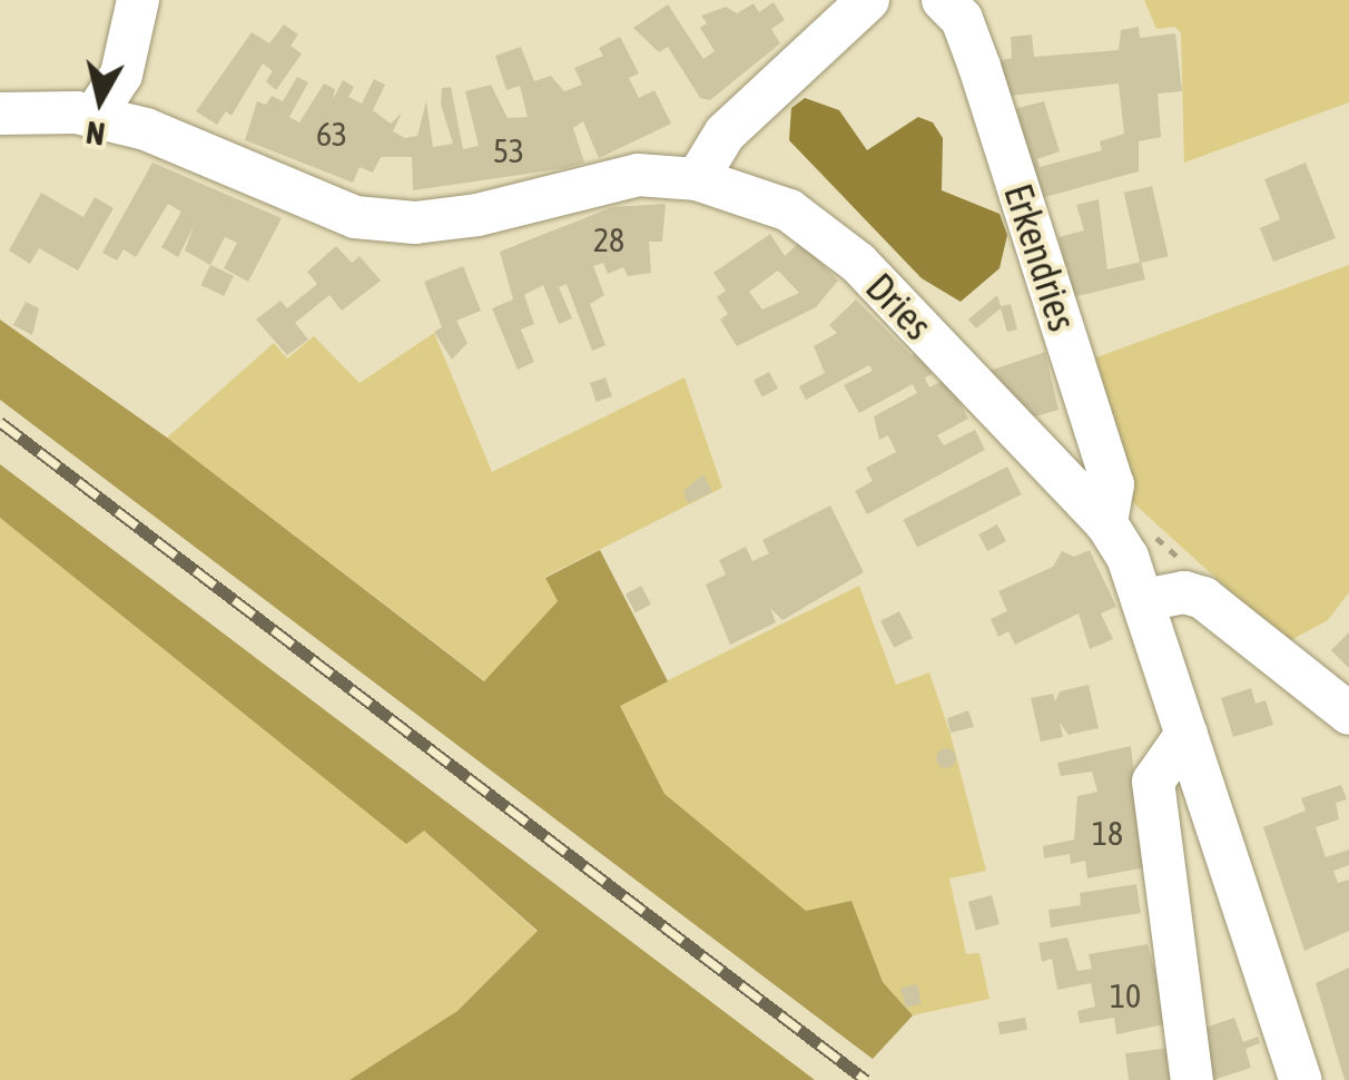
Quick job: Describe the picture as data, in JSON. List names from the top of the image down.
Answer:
{
  "streets": {
    "street": ["Erkendries", "Dries"]
  },
  "crossings": [
    ["Erkendries", "Dries"]
  ],
  "house_numbers": [
    "63",
    "53",
    "28",
    "18",
    "10"
  ],
  "north": "bottom"
}
